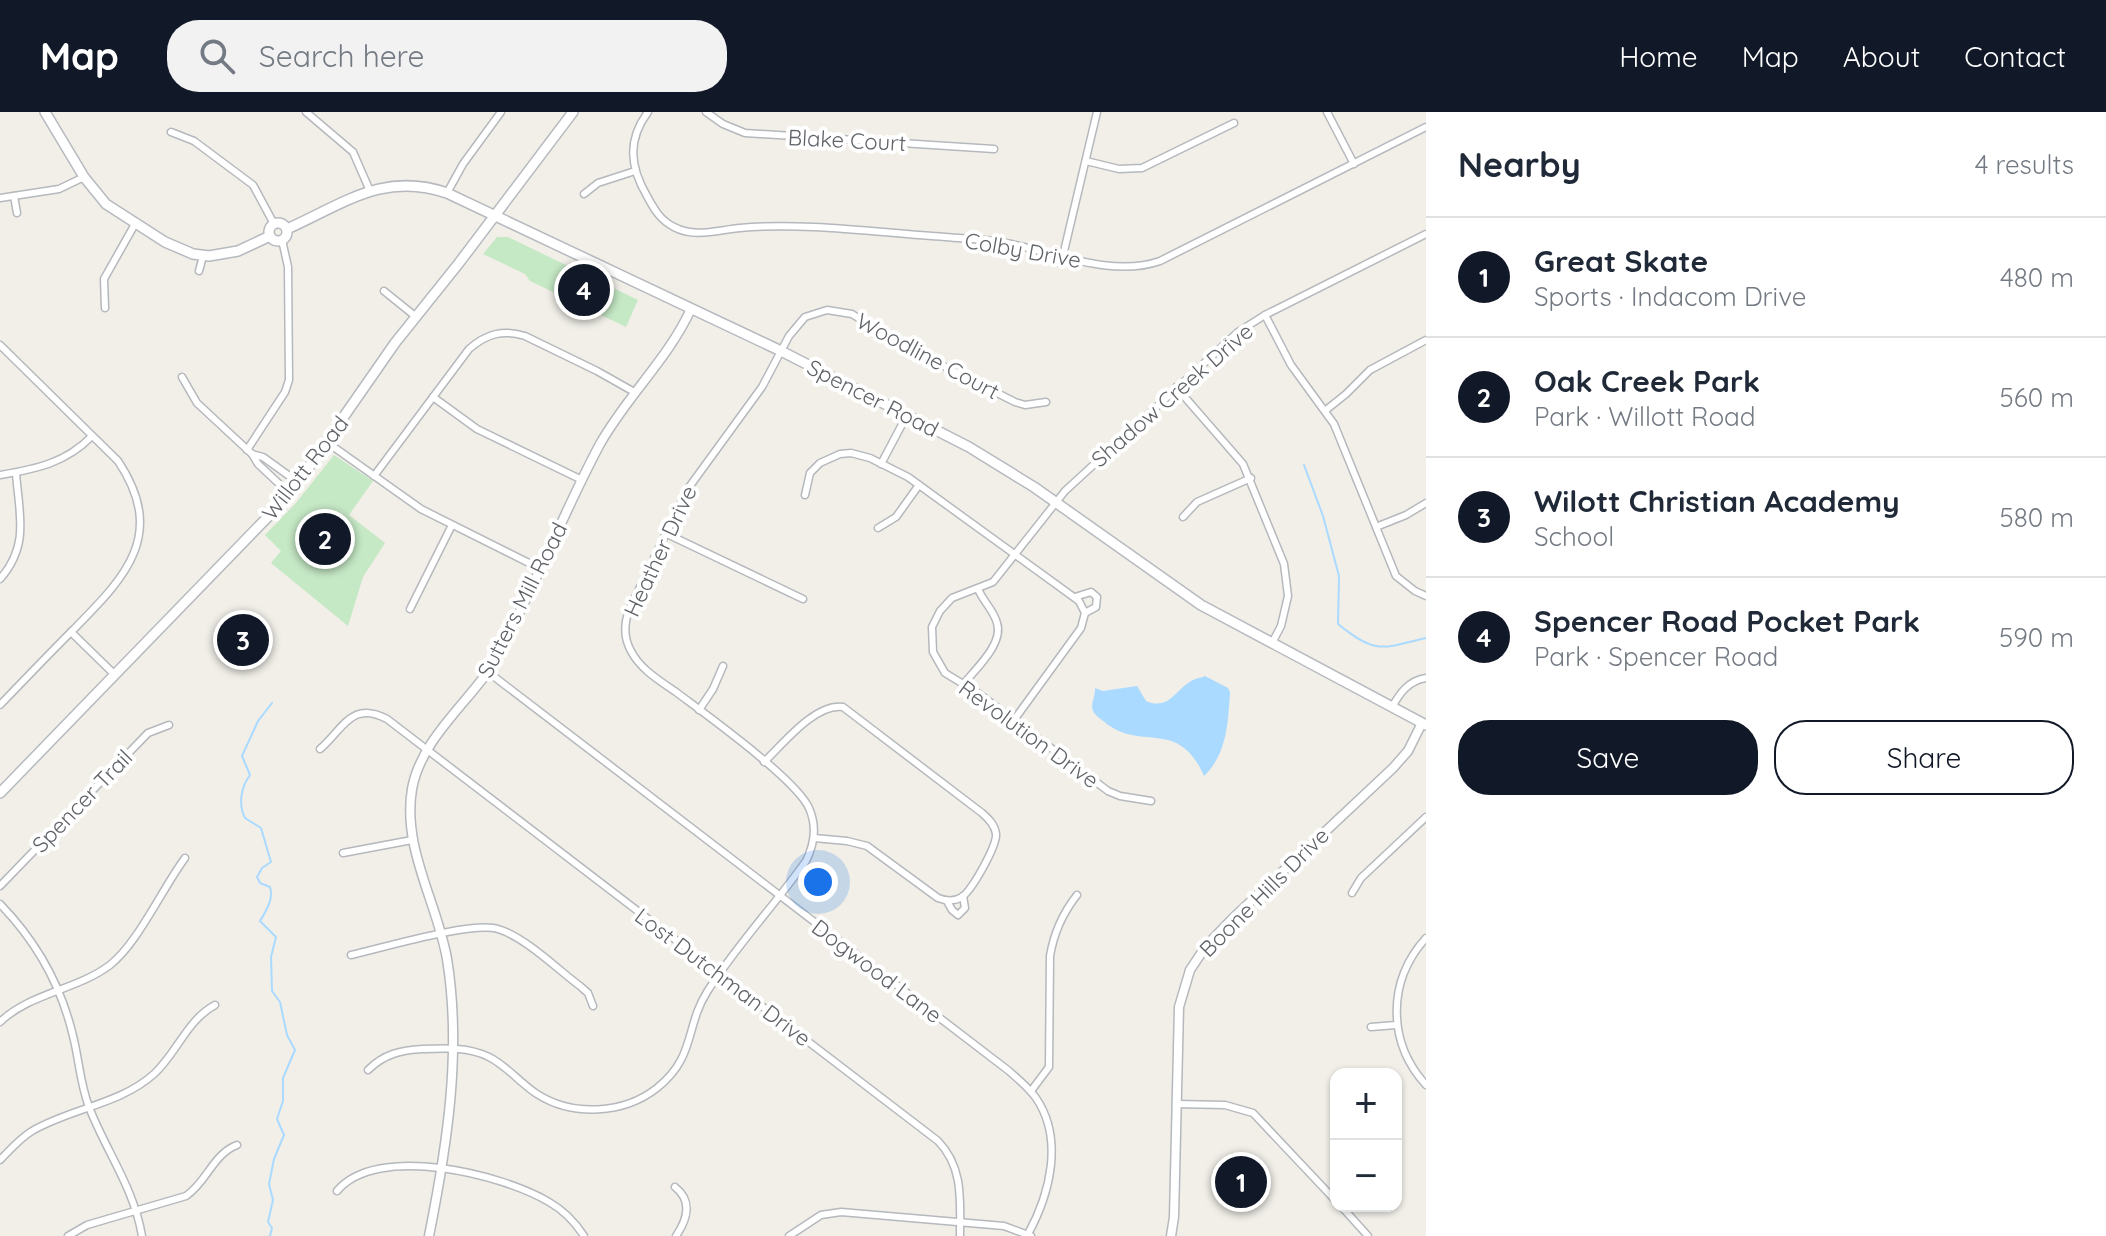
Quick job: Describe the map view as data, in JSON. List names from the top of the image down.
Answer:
{
  "streets": {
    "main road": ["Spencer Road", "Willott Road"],
    "street": [
      "Blake Court",
      "Colby Drive",
      "Woodline Court",
      "Shadow Creek Drive",
      "Heather Drive",
      "Sutters Mill Road",
      "Revolution Drive",
      "Spencer Trail",
      "Boone Hills Drive",
      "Dogwood Lane",
      "Lost Dutchman Drive"
    ]
  },
  "crossings": [
    ["Woodline Court", "Spencer Road"],
    ["Woodline Court", "Heather Drive"],
    ["Shadow Creek Drive", "Spencer Road"],
    ["Shadow Creek Drive", "Revolution Drive"],
    ["Spencer Road", "Willott Road"],
    ["Spencer Road", "Heather Drive"],
    ["Spencer Road", "Sutters Mill Road"],
    ["Spencer Road", "Revolution Drive"],
    ["Spencer Road", "Boone Hills Drive"],
    ["Sutters Mill Road", "Dogwood Lane"],
    ["Sutters Mill Road", "Lost Dutchman Drive"]
  ],
  "page": {
    "header": "Map",
    "search": "Search here",
    "nav": [
      "Home",
      "Map",
      "About",
      "Contact"
    ],
    "heading": ["Nearby", "4 results"],
    "list": [
      {
        "mark": "1",
        "name": "Great Skate",
        "note": "Sports · Indacom Drive",
        "value": "480 m"
      },
      {
        "mark": "2",
        "name": "Oak Creek Park",
        "note": "Park · Willott Road",
        "value": "560 m"
      },
      {
        "mark": "3",
        "name": "Wilott Christian Academy",
        "note": "School",
        "value": "580 m"
      },
      {
        "mark": "4",
        "name": "Spencer Road Pocket Park",
        "note": "Park · Spencer Road",
        "value": "590 m"
      }
    ],
    "pins": [
      "4",
      "2",
      "3",
      "1"
    ],
    "buttons": ["Save", "Share"],
    "map_buttons": ["+", "−"]
  }
}
